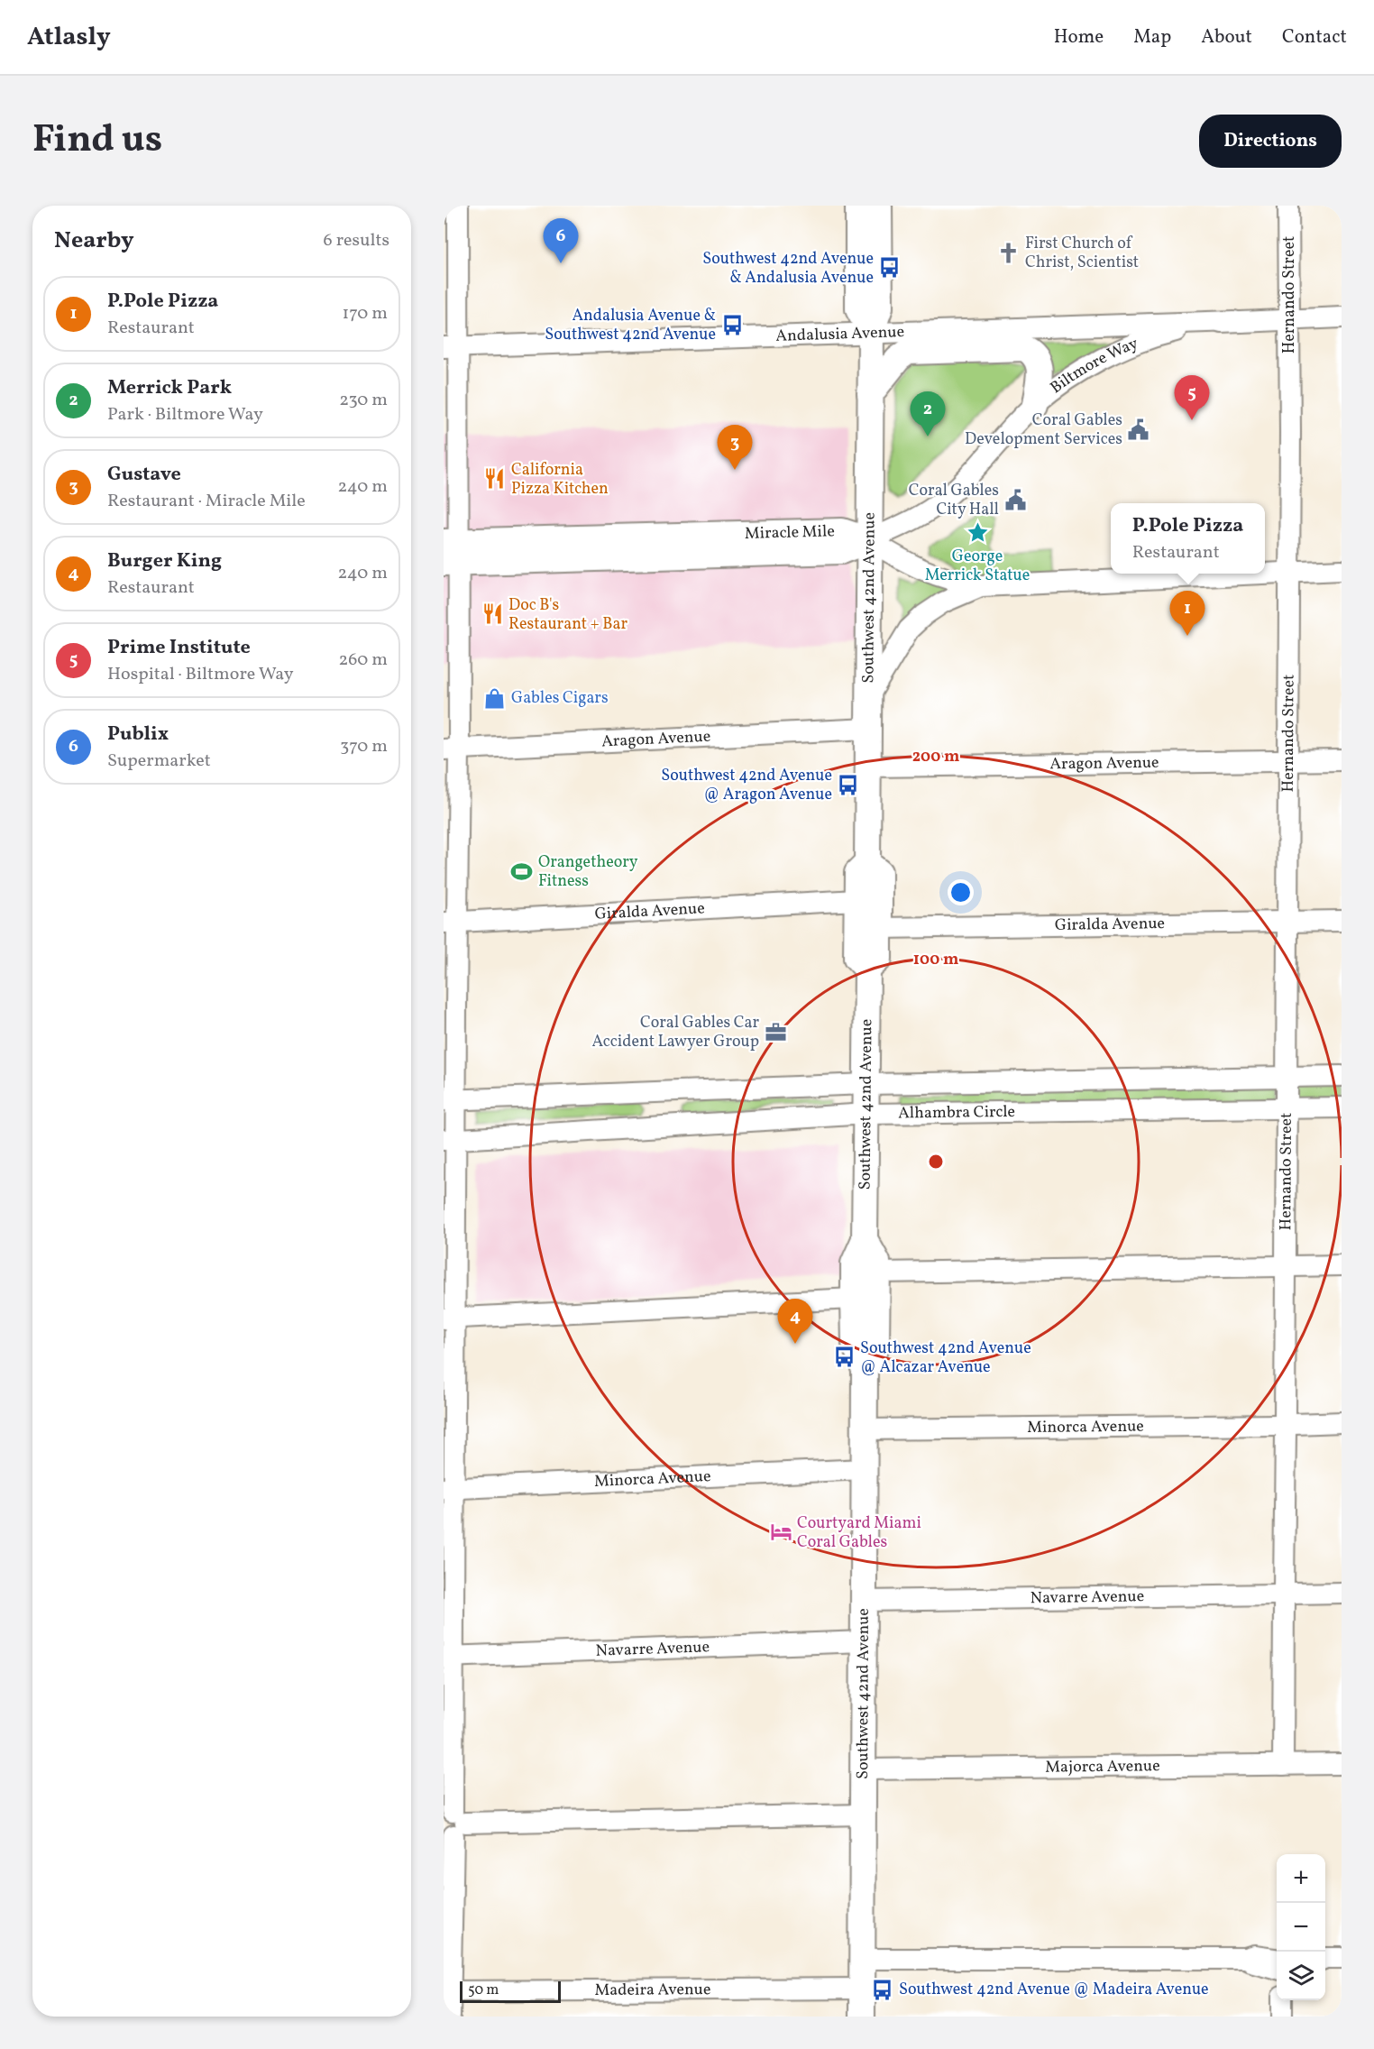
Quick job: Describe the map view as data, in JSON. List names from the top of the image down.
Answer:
{
  "streets": {
    "main road": ["Miracle Mile", "Southwest 42nd Avenue"],
    "street": [
      "Hernando Street",
      "Andalusia Avenue",
      "Biltmore Way",
      "Aragon Avenue",
      "Giralda Avenue",
      "Alhambra Circle",
      "Minorca Avenue",
      "Navarre Avenue",
      "Majorca Avenue",
      "Madeira Avenue"
    ]
  },
  "crossings": [
    ["Hernando Street", "Biltmore Way"],
    ["Hernando Street", "Aragon Avenue"],
    ["Hernando Street", "Giralda Avenue"],
    ["Hernando Street", "Alhambra Circle"],
    ["Hernando Street", "Minorca Avenue"],
    ["Hernando Street", "Navarre Avenue"],
    ["Hernando Street", "Majorca Avenue"],
    ["Andalusia Avenue", "Biltmore Way"],
    ["Andalusia Avenue", "Southwest 42nd Avenue"],
    ["Biltmore Way", "Miracle Mile"],
    ["Biltmore Way", "Southwest 42nd Avenue"],
    ["Miracle Mile", "Southwest 42nd Avenue"],
    ["Southwest 42nd Avenue", "Aragon Avenue"],
    ["Southwest 42nd Avenue", "Giralda Avenue"],
    ["Southwest 42nd Avenue", "Alhambra Circle"],
    ["Southwest 42nd Avenue", "Minorca Avenue"],
    ["Southwest 42nd Avenue", "Navarre Avenue"],
    ["Southwest 42nd Avenue", "Majorca Avenue"],
    ["Southwest 42nd Avenue", "Madeira Avenue"]
  ],
  "places": {
    "church": ["First Church of Christ, Scientist"],
    "bus stop": [
      "Southwest 42nd Avenue & Andalusia Avenue",
      "Andalusia Avenue & Southwest 42nd Avenue",
      "Southwest 42nd Avenue @ Aragon Avenue",
      "Southwest 42nd Avenue @ Alcazar Avenue",
      "Southwest 42nd Avenue @ Madeira Avenue"
    ],
    "public building": ["Coral Gables Development Services", "Coral Gables City Hall"],
    "restaurant": ["California Pizza Kitchen", "Doc B's Restaurant + Bar"],
    "place": ["George Merrick Statue"],
    "shop": ["Gables Cigars"],
    "sports": ["Orangetheory Fitness"],
    "office": ["Coral Gables Car Accident Lawyer Group"],
    "hotel": ["Courtyard Miami Coral Gables"]
  },
  "scale_bar": "50 m",
  "page": {
    "header": "Atlasly",
    "nav": [
      "Home",
      "Map",
      "About",
      "Contact"
    ],
    "title": "Find us",
    "buttons": "Directions",
    "heading": ["Nearby", "6 results"],
    "pins": [
      "6",
      "5",
      "2",
      "3",
      "1",
      "4"
    ],
    "list": [
      {
        "mark": "1",
        "name": "P.Pole Pizza",
        "note": "Restaurant",
        "value": "170 m"
      },
      {
        "mark": "2",
        "name": "Merrick Park",
        "note": "Park · Biltmore Way",
        "value": "230 m"
      },
      {
        "mark": "3",
        "name": "Gustave",
        "note": "Restaurant · Miracle Mile",
        "value": "240 m"
      },
      {
        "mark": "4",
        "name": "Burger King",
        "note": "Restaurant",
        "value": "240 m"
      },
      {
        "mark": "5",
        "name": "Prime Institute",
        "note": "Hospital · Biltmore Way",
        "value": "260 m"
      },
      {
        "mark": "6",
        "name": "Publix",
        "note": "Supermarket",
        "value": "370 m"
      }
    ],
    "popup": ["P.Pole Pizza", "Restaurant"],
    "map_buttons": ["+", "−"],
    "scale": "50 m"
  },
  "rings": ["200 m", "100 m"]
}
